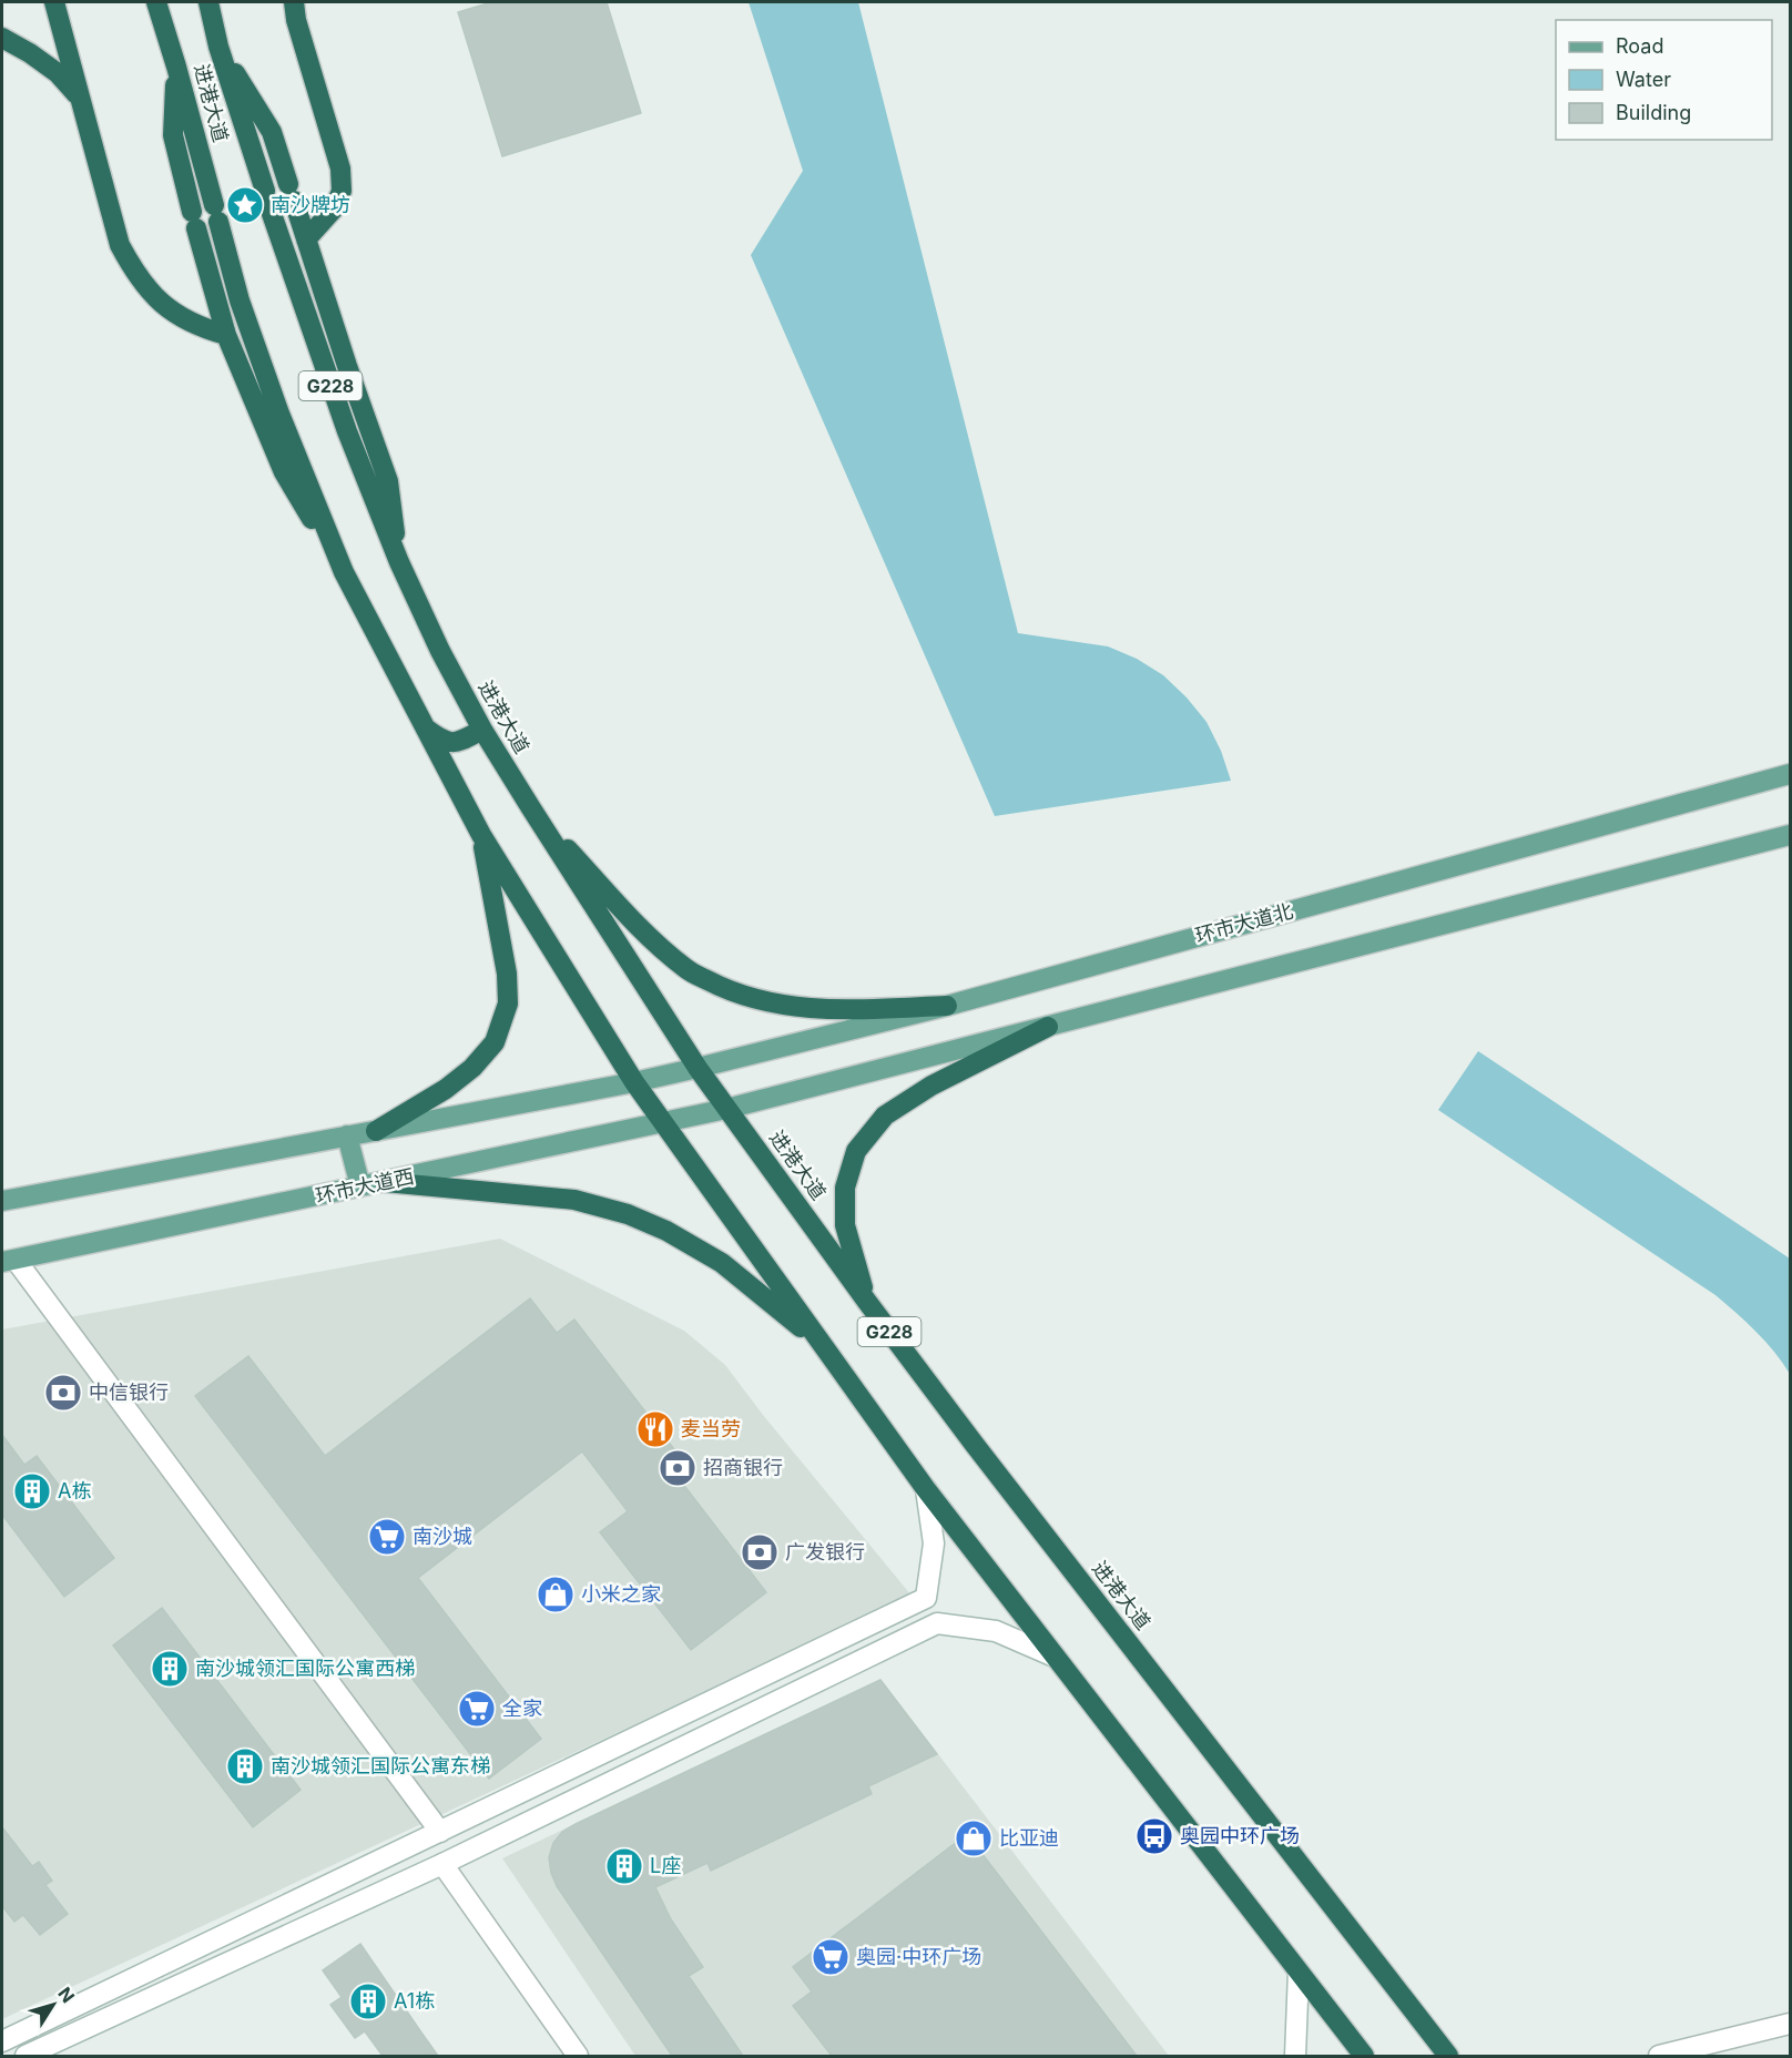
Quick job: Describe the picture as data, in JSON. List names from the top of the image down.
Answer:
{
  "streets": {
    "highway": ["进港大道", "G228"],
    "main road": ["环市大道北", "环市大道西"]
  },
  "crossings": [
    ["进港大道", "环市大道北"],
    ["进港大道", "环市大道西"]
  ],
  "places": {
    "place": ["南沙牌坊"],
    "bank": ["中信银行", "招商银行", "广发银行"],
    "restaurant": ["麦当劳"],
    "building": [
      "A栋",
      "南沙城领汇国际公寓西梯",
      "南沙城领汇国际公寓东梯",
      "L座",
      "A1栋"
    ],
    "supermarket": ["南沙城", "全家", "奥园·中环广场"],
    "shop": ["小米之家", "比亚迪"],
    "bus stop": ["奥园中环广场"]
  },
  "legend": ["Road", "Water", "Building"],
  "north": "top right"
}
